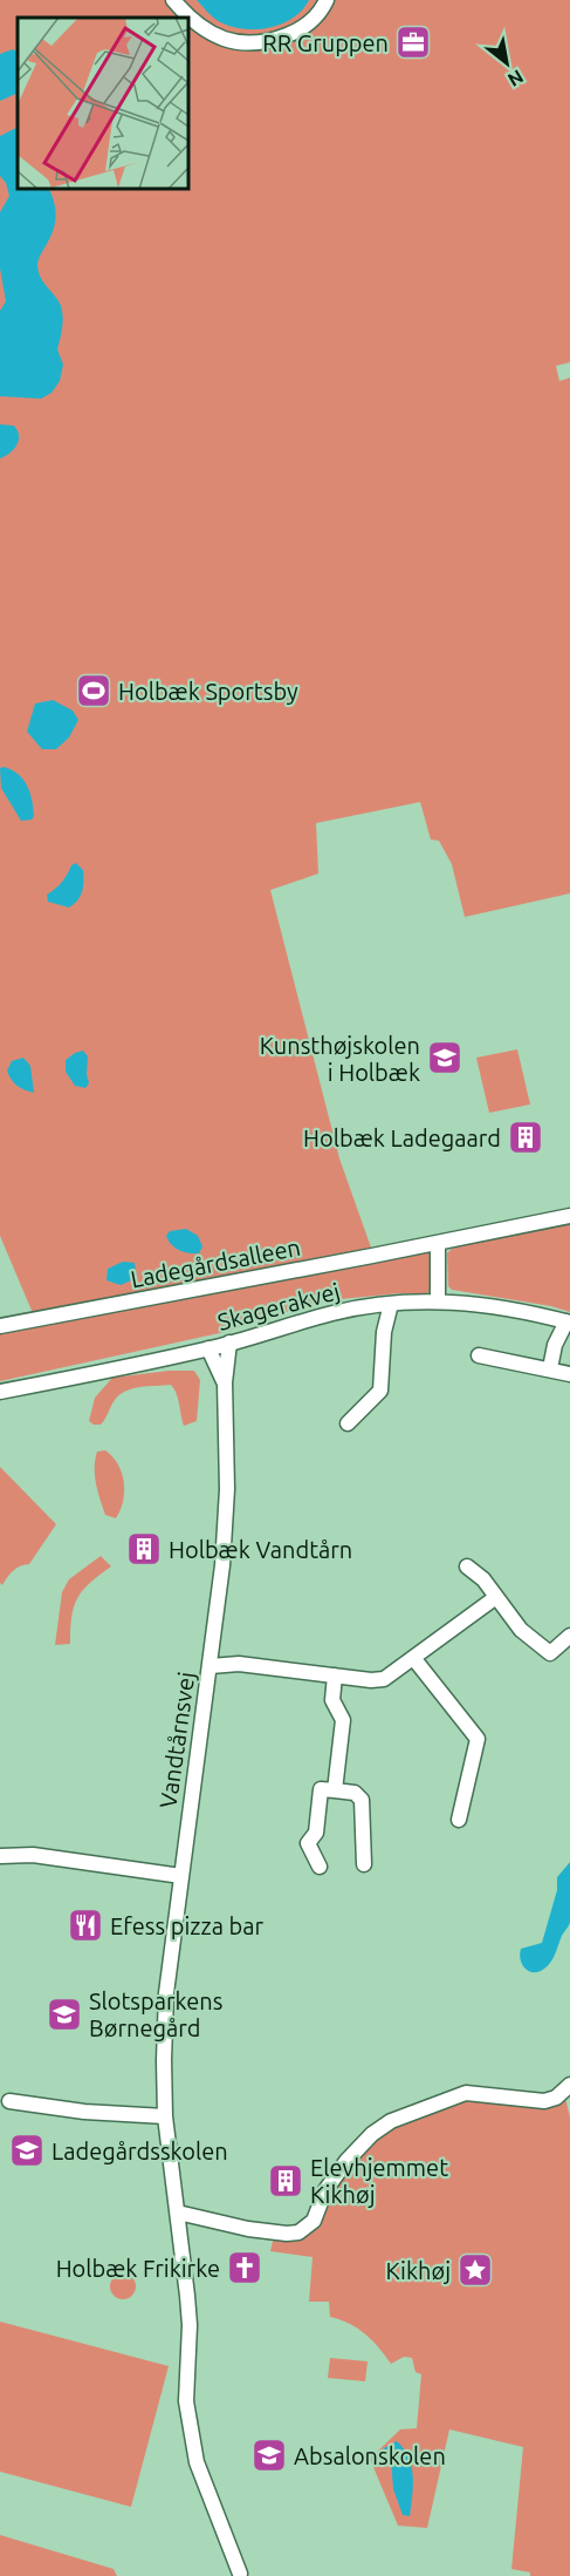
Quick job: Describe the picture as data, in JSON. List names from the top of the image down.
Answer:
{
  "streets": {
    "street": ["Ladegårdsalleen", "Skagerakvej", "Vandtårnsvej"]
  },
  "crossings": [
    ["Skagerakvej", "Vandtårnsvej"]
  ],
  "places": {
    "office": ["RR Gruppen"],
    "sports": ["Holbæk Sportsby"],
    "school or university": [
      "Kunsthøjskolen i Holbæk",
      "Slotsparkens Børnegård",
      "Ladegårdsskolen",
      "Absalonskolen"
    ],
    "building": ["Holbæk Ladegaard", "Holbæk Vandtårn", "Elevhjemmet Kikhøj"],
    "restaurant": ["Efess pizza bar"],
    "church": ["Holbæk Frikirke"],
    "place": ["Kikhøj"]
  },
  "north": "bottom right"
}
